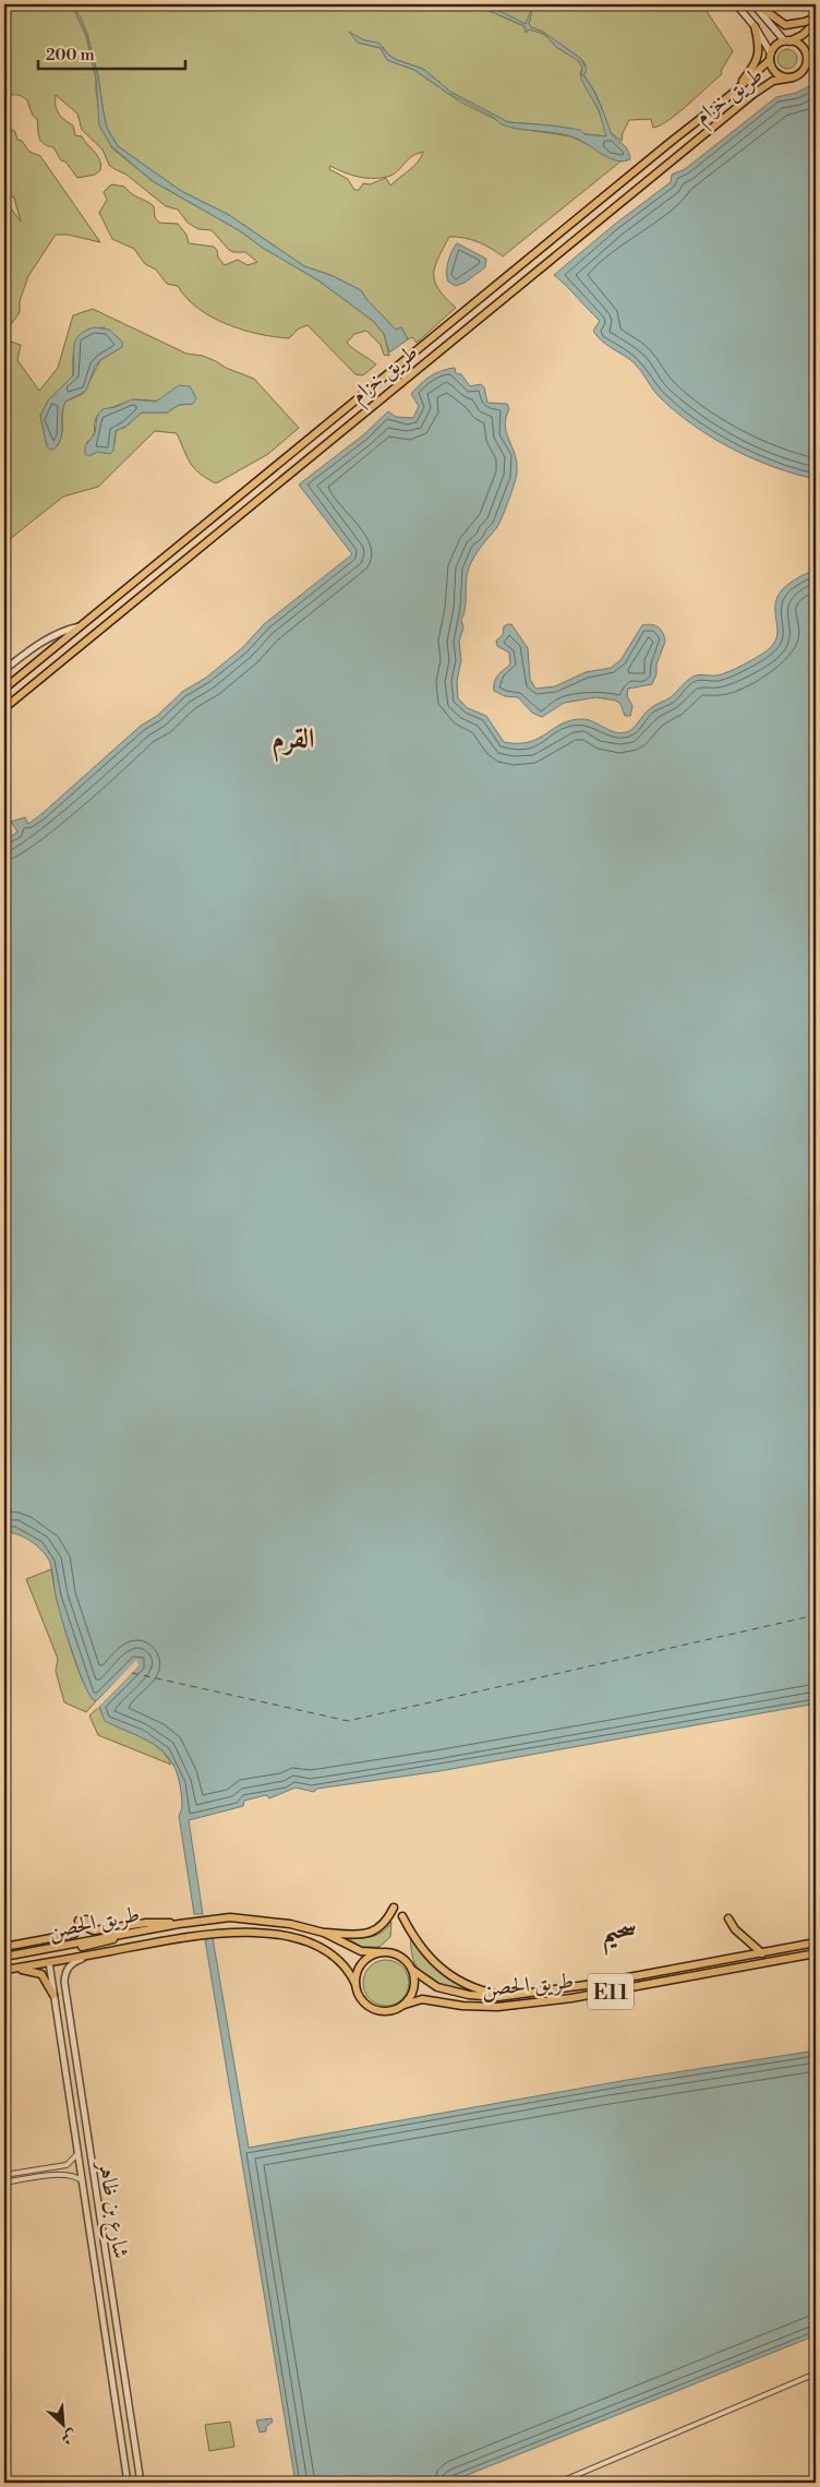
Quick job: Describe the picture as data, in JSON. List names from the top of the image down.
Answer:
{
  "streets": {
    "main road": ["طريق خزام", "طريق الحصن", "E11"],
    "street": ["شارع بن ظاهر"]
  },
  "crossings": [
    ["طريق الحصن", "شارع بن ظاهر"]
  ],
  "districts": ["القرم", "سحيم"],
  "scale_bar": "200 m",
  "north": "bottom right"
}
